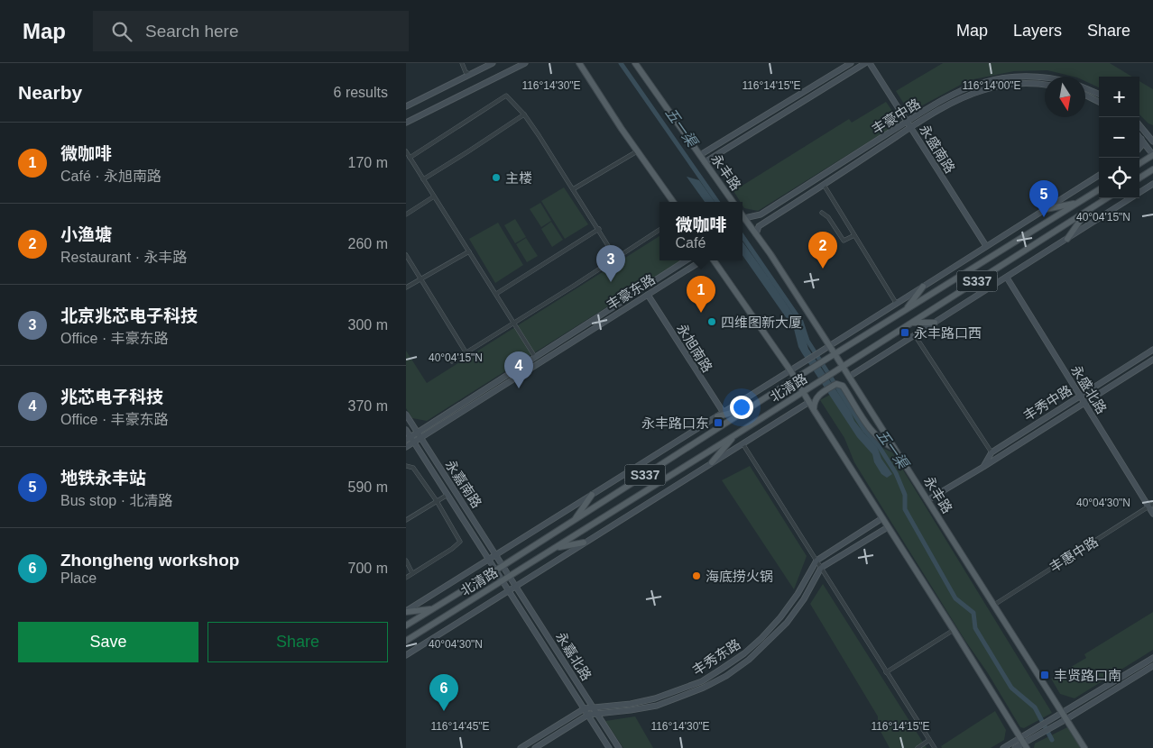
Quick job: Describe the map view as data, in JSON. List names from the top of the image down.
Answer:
{
  "streets": {
    "main road": ["永丰路", "S337", "北清路"],
    "street": [
      "丰豪中路",
      "永盛南路",
      "丰豪东路",
      "永旭南路",
      "永盛北路",
      "丰秀中路",
      "永嘉南路",
      "丰惠中路",
      "永嘉北路",
      "丰秀东路"
    ]
  },
  "crossings": [
    ["丰豪中路", "永盛南路"],
    ["丰豪中路", "永丰路"],
    ["永丰路", "北清路"],
    ["永丰路", "丰秀中路"],
    ["永丰路", "丰惠中路"],
    ["丰豪东路", "永旭南路"],
    ["丰豪东路", "永嘉南路"],
    ["永旭南路", "北清路"],
    ["北清路", "永嘉南路"],
    ["北清路", "永嘉北路"],
    ["永盛北路", "丰秀中路"],
    ["永盛北路", "丰惠中路"],
    ["永嘉南路", "永嘉北路"],
    ["永嘉北路", "丰秀东路"]
  ],
  "water": ["五一渠"],
  "places": {
    "other": ["主楼", "四维图新大厦", "海底捞火锅"],
    "transit": ["永丰路口西", "永丰路口东", "丰贤路口南"]
  },
  "north": "bottom",
  "page": {
    "header": "Map",
    "search": "Search here",
    "nav": ["Map", "Layers", "Share"],
    "heading": ["Nearby", "6 results"],
    "map_buttons": ["+", "−"],
    "list": [
      {
        "mark": "1",
        "name": "微咖啡",
        "note": "Café · 永旭南路",
        "value": "170 m"
      },
      {
        "mark": "2",
        "name": "小渔塘",
        "note": "Restaurant · 永丰路",
        "value": "260 m"
      },
      {
        "mark": "3",
        "name": "北京兆芯电子科技",
        "note": "Office · 丰豪东路",
        "value": "300 m"
      },
      {
        "mark": "4",
        "name": "兆芯电子科技",
        "note": "Office · 丰豪东路",
        "value": "370 m"
      },
      {
        "mark": "5",
        "name": "地铁永丰站",
        "note": "Bus stop · 北清路",
        "value": "590 m"
      },
      {
        "mark": "6",
        "name": "Zhongheng workshop",
        "note": "Place",
        "value": "700 m"
      }
    ],
    "pins": [
      "5",
      "2",
      "3",
      "1",
      "4",
      "6"
    ],
    "popup": ["微咖啡", "Café"],
    "buttons": ["Save", "Share"]
  },
  "coordinates": [
    "116°14'30\"E",
    "116°14'15\"E",
    "116°14'00\"E",
    "40°04'15\"N",
    "40°04'30\"N",
    "116°14'45\"E"
  ]
}
